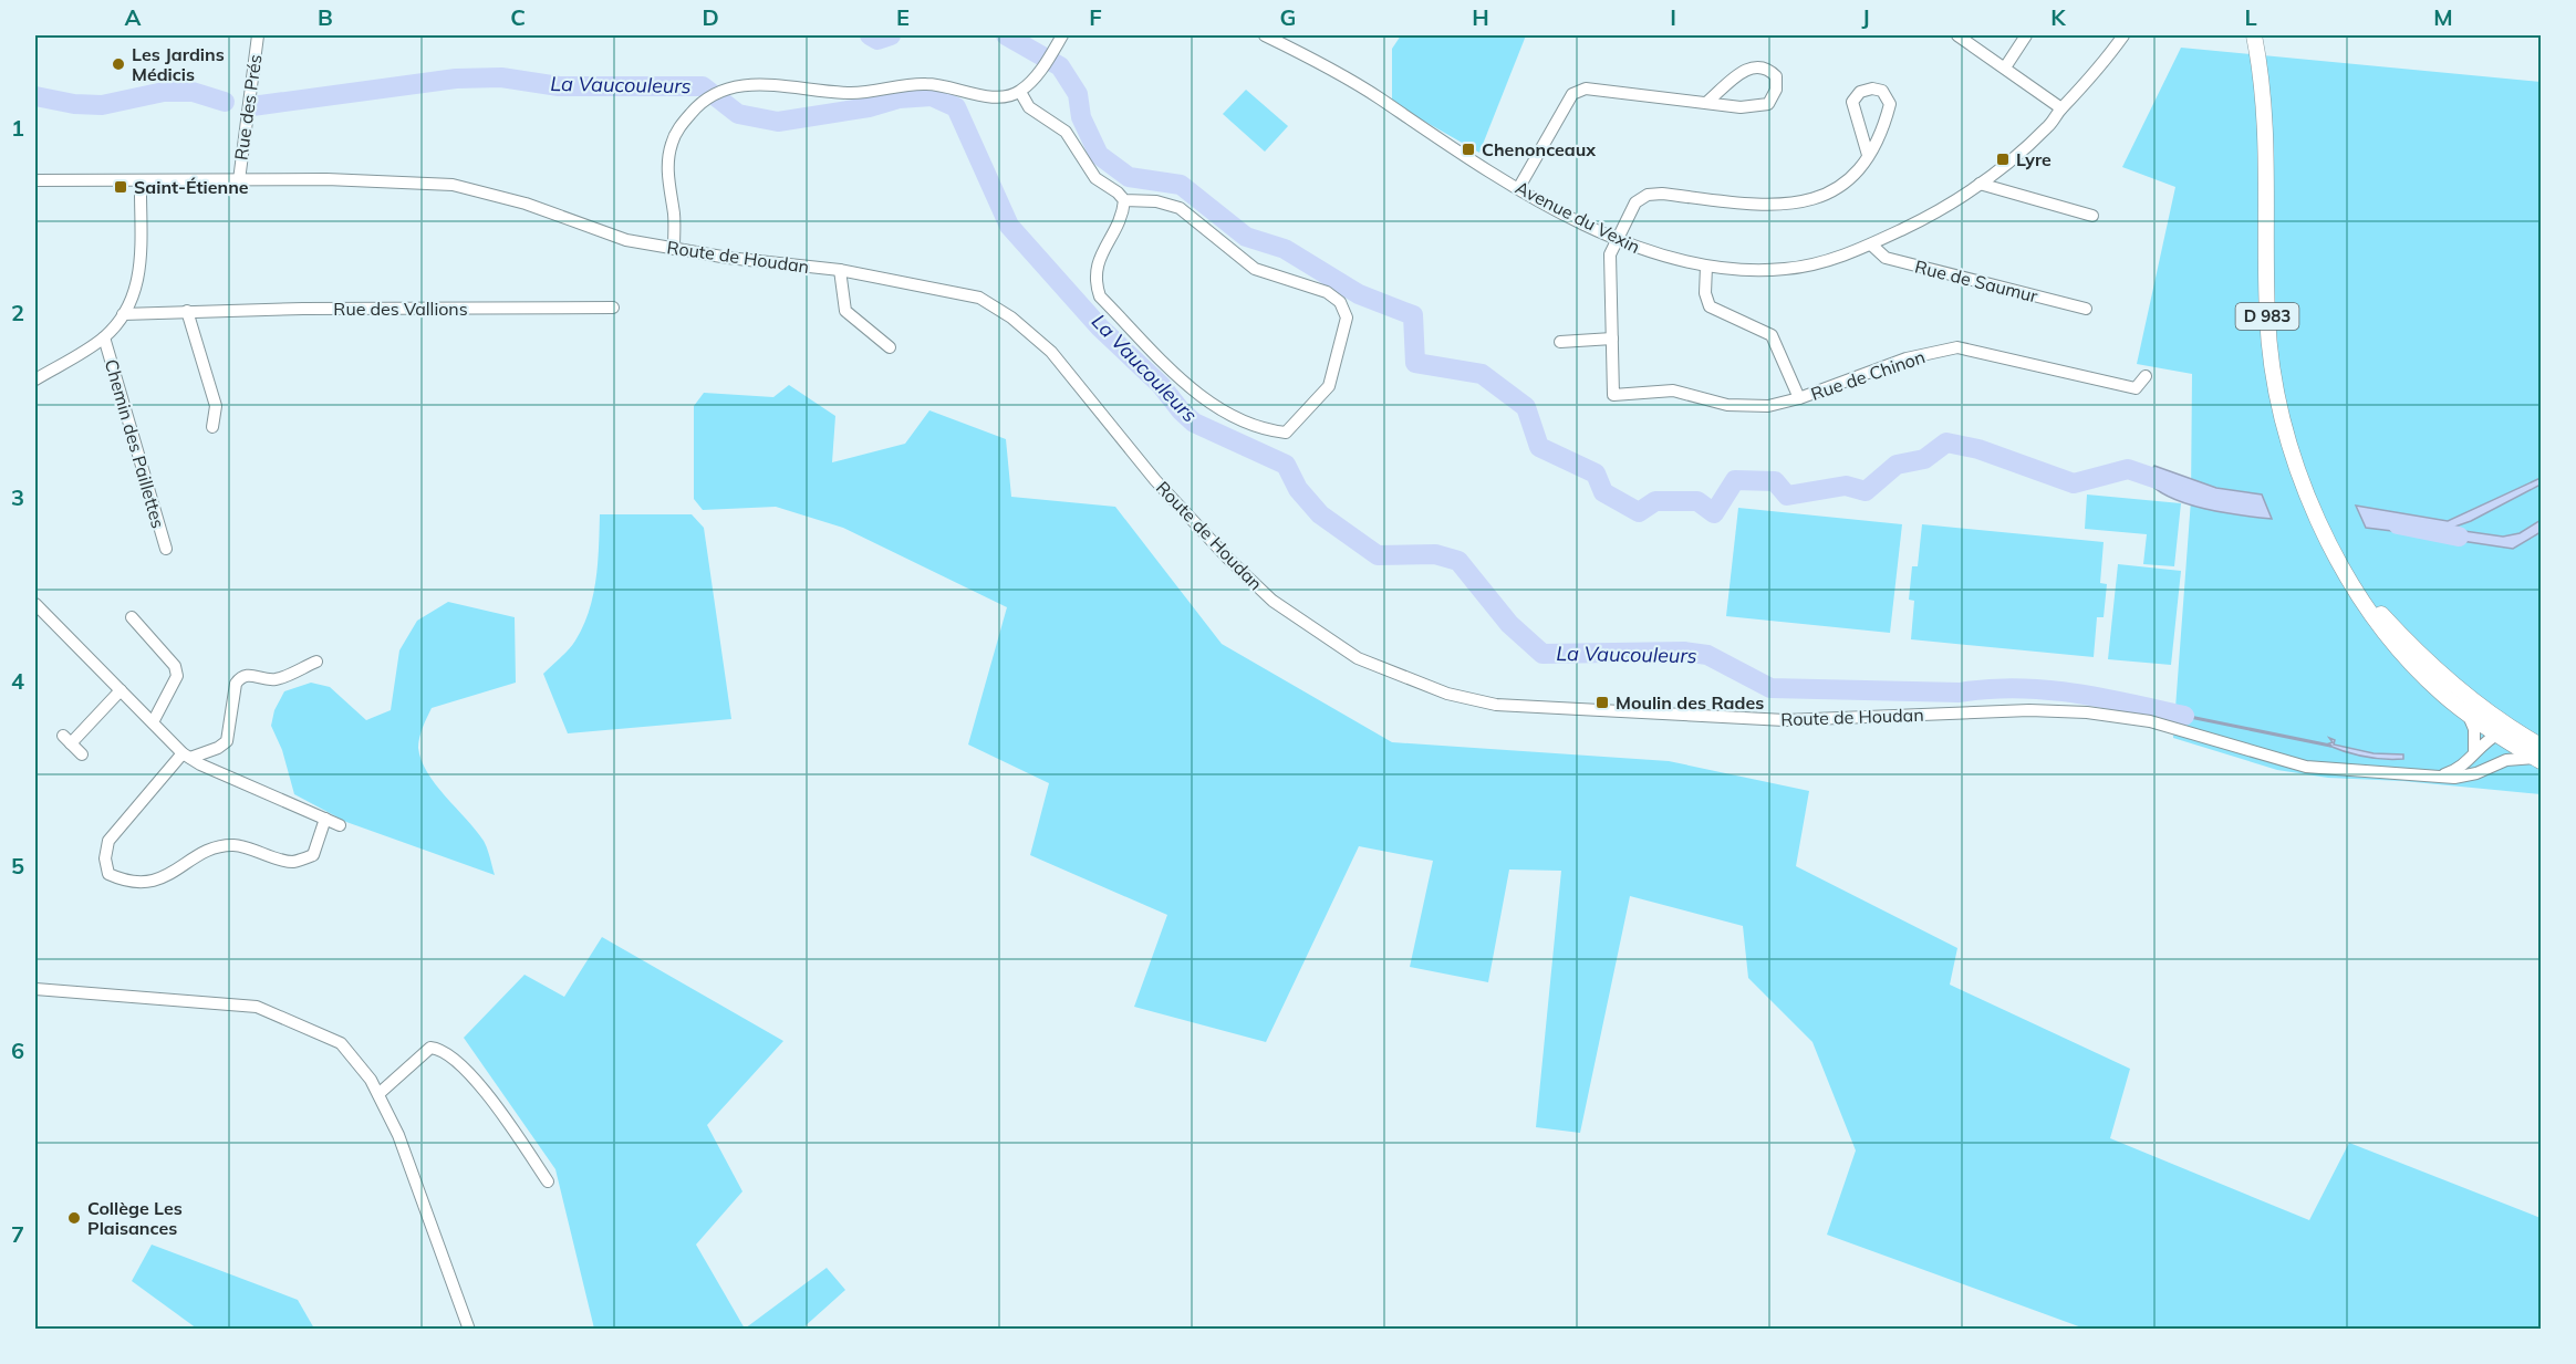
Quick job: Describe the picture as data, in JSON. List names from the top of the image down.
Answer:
{
  "streets": {
    "main road": ["Route de Houdan", "D 983"],
    "street": [
      "Rue des Prés",
      "Avenue du Vexin",
      "Rue de Saumur",
      "Rue des Vallions",
      "Rue de Chinon",
      "Chemin des Paillettes"
    ]
  },
  "crossings": [
    ["Rue des Prés", "Route de Houdan"],
    ["Avenue du Vexin", "Rue de Saumur"],
    ["Avenue du Vexin", "Rue de Chinon"],
    ["Route de Houdan", "D 983"]
  ],
  "water": ["La Vaucouleurs"],
  "places": {
    "other": ["Les Jardins Médicis", "Collège Les Plaisances"],
    "transit": [
      "Chenonceaux",
      "Lyre",
      "Saint-Étienne",
      "Moulin des Rades"
    ]
  },
  "grid": {
    "columns": [
      "A",
      "B",
      "C",
      "D",
      "E",
      "F",
      "G",
      "H",
      "I",
      "J",
      "K",
      "L",
      "M"
    ],
    "rows": [
      "1",
      "2",
      "3",
      "4",
      "5",
      "6",
      "7"
    ]
  }
}
